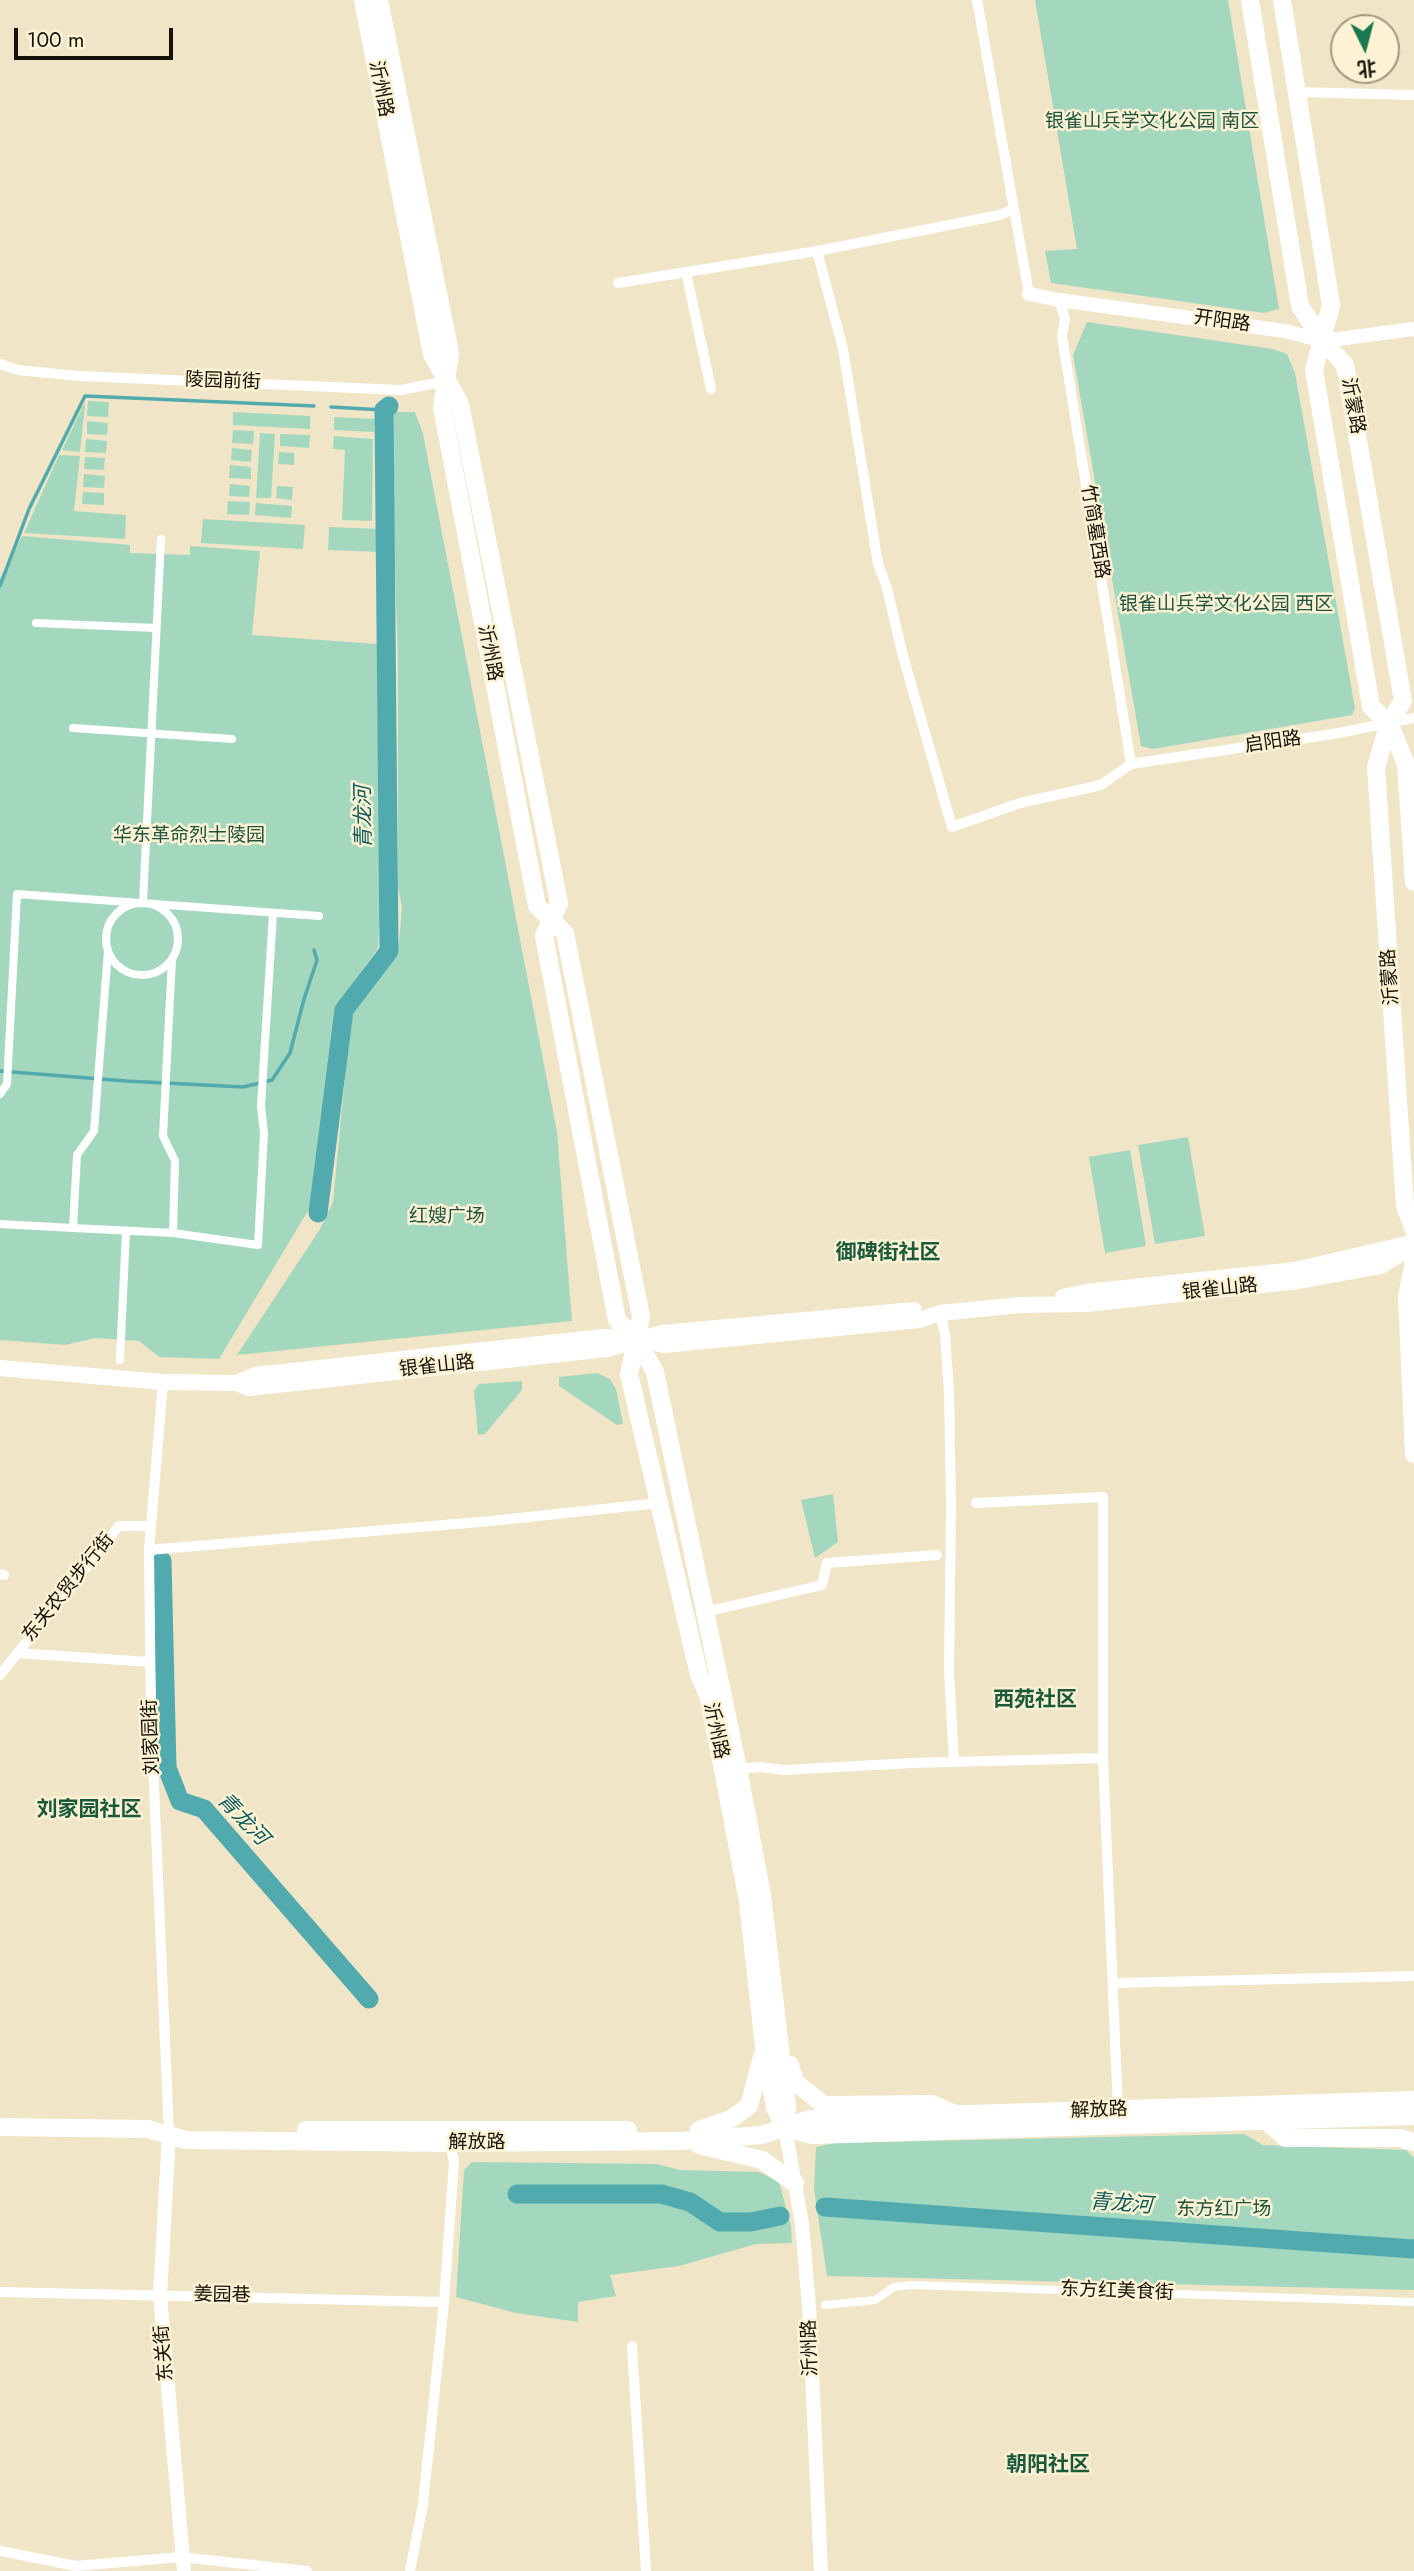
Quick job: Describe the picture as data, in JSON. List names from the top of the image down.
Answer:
{
  "streets": {
    "main road": [
      "沂州路",
      "沂蒙路",
      "银雀山路",
      "解放路"
    ],
    "street": [
      "开阳路",
      "陵园前街",
      "竹简墓西路",
      "启阳路",
      "东关农贸步行街",
      "刘家园街",
      "东方红美食街",
      "姜园巷",
      "东关街"
    ]
  },
  "crossings": [
    ["沂州路", "陵园前街"],
    ["沂州路", "银雀山路"],
    ["沂州路", "解放路"],
    ["开阳路", "沂蒙路"],
    ["开阳路", "竹简墓西路"],
    ["沂蒙路", "启阳路"],
    ["竹简墓西路", "启阳路"],
    ["银雀山路", "刘家园街"],
    ["东关农贸步行街", "刘家园街"],
    ["刘家园街", "解放路"],
    ["刘家园街", "东关街"],
    ["解放路", "东关街"],
    ["姜园巷", "东关街"]
  ],
  "districts": [
    "御碑街社区",
    "西苑社区",
    "刘家园社区",
    "朝阳社区"
  ],
  "water": ["青龙河"],
  "parks": [
    "银雀山兵学文化公园 南区",
    "银雀山兵学文化公园 西区",
    "华东革命烈士陵园",
    "红嫂广场",
    "东方红广场"
  ],
  "scale_bar": "100 m",
  "north": "bottom"
}
